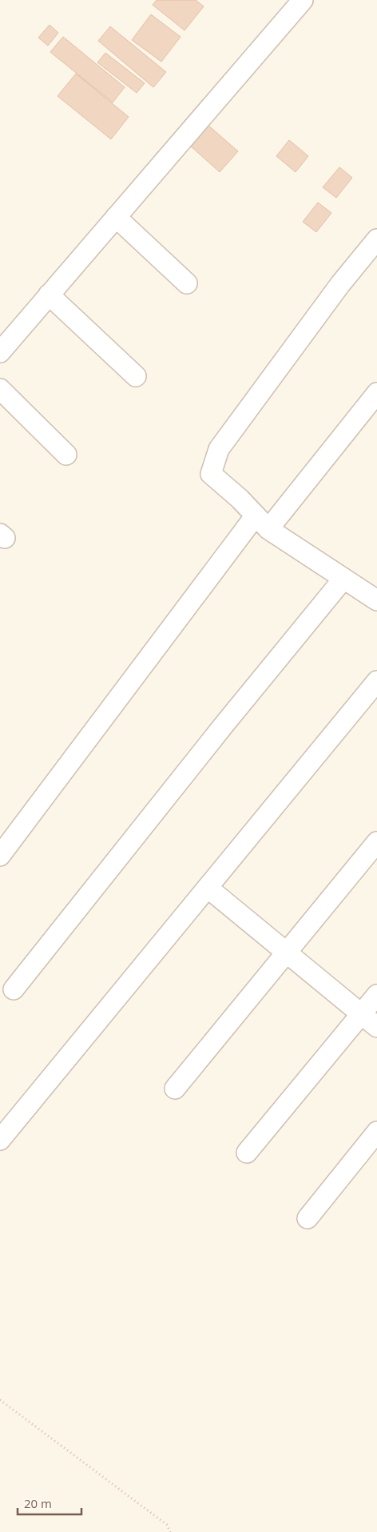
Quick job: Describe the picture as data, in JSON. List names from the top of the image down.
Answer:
{
  "scale_bar": "20 m"
}
